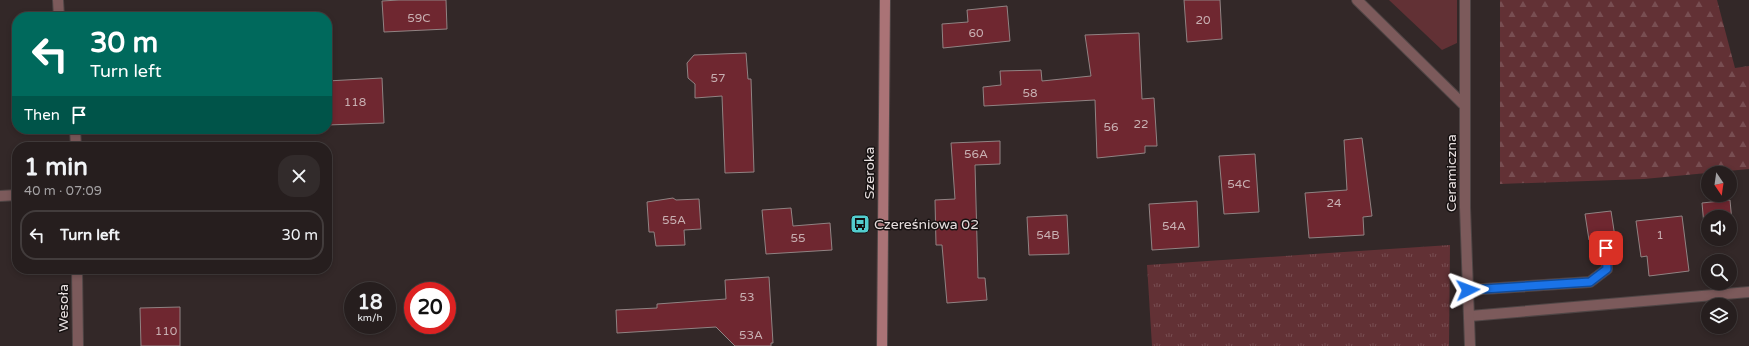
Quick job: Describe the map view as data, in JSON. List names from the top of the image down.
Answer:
{
  "streets": {
    "street": ["Szeroka", "Ceramiczna", "Wesoła"]
  },
  "places": {
    "bus stop": ["Czereśniowa 02"]
  },
  "house_numbers": [
    "59C",
    "20",
    "60",
    "57",
    "58",
    "118",
    "22",
    "56",
    "56A",
    "54C",
    "24",
    "55A",
    "54A",
    "54B",
    "1",
    "55",
    "53",
    "110",
    "53A"
  ],
  "north": "bottom",
  "page": {
    "turn": ["30 m", "Turn left"],
    "then": "Then",
    "heading": ["1 min", "40 m · 07:09"],
    "list": [
      {
        "name": "Turn left",
        "value": "30 m"
      }
    ],
    "speed": "18 km/h",
    "limit": "20"
  }
}
